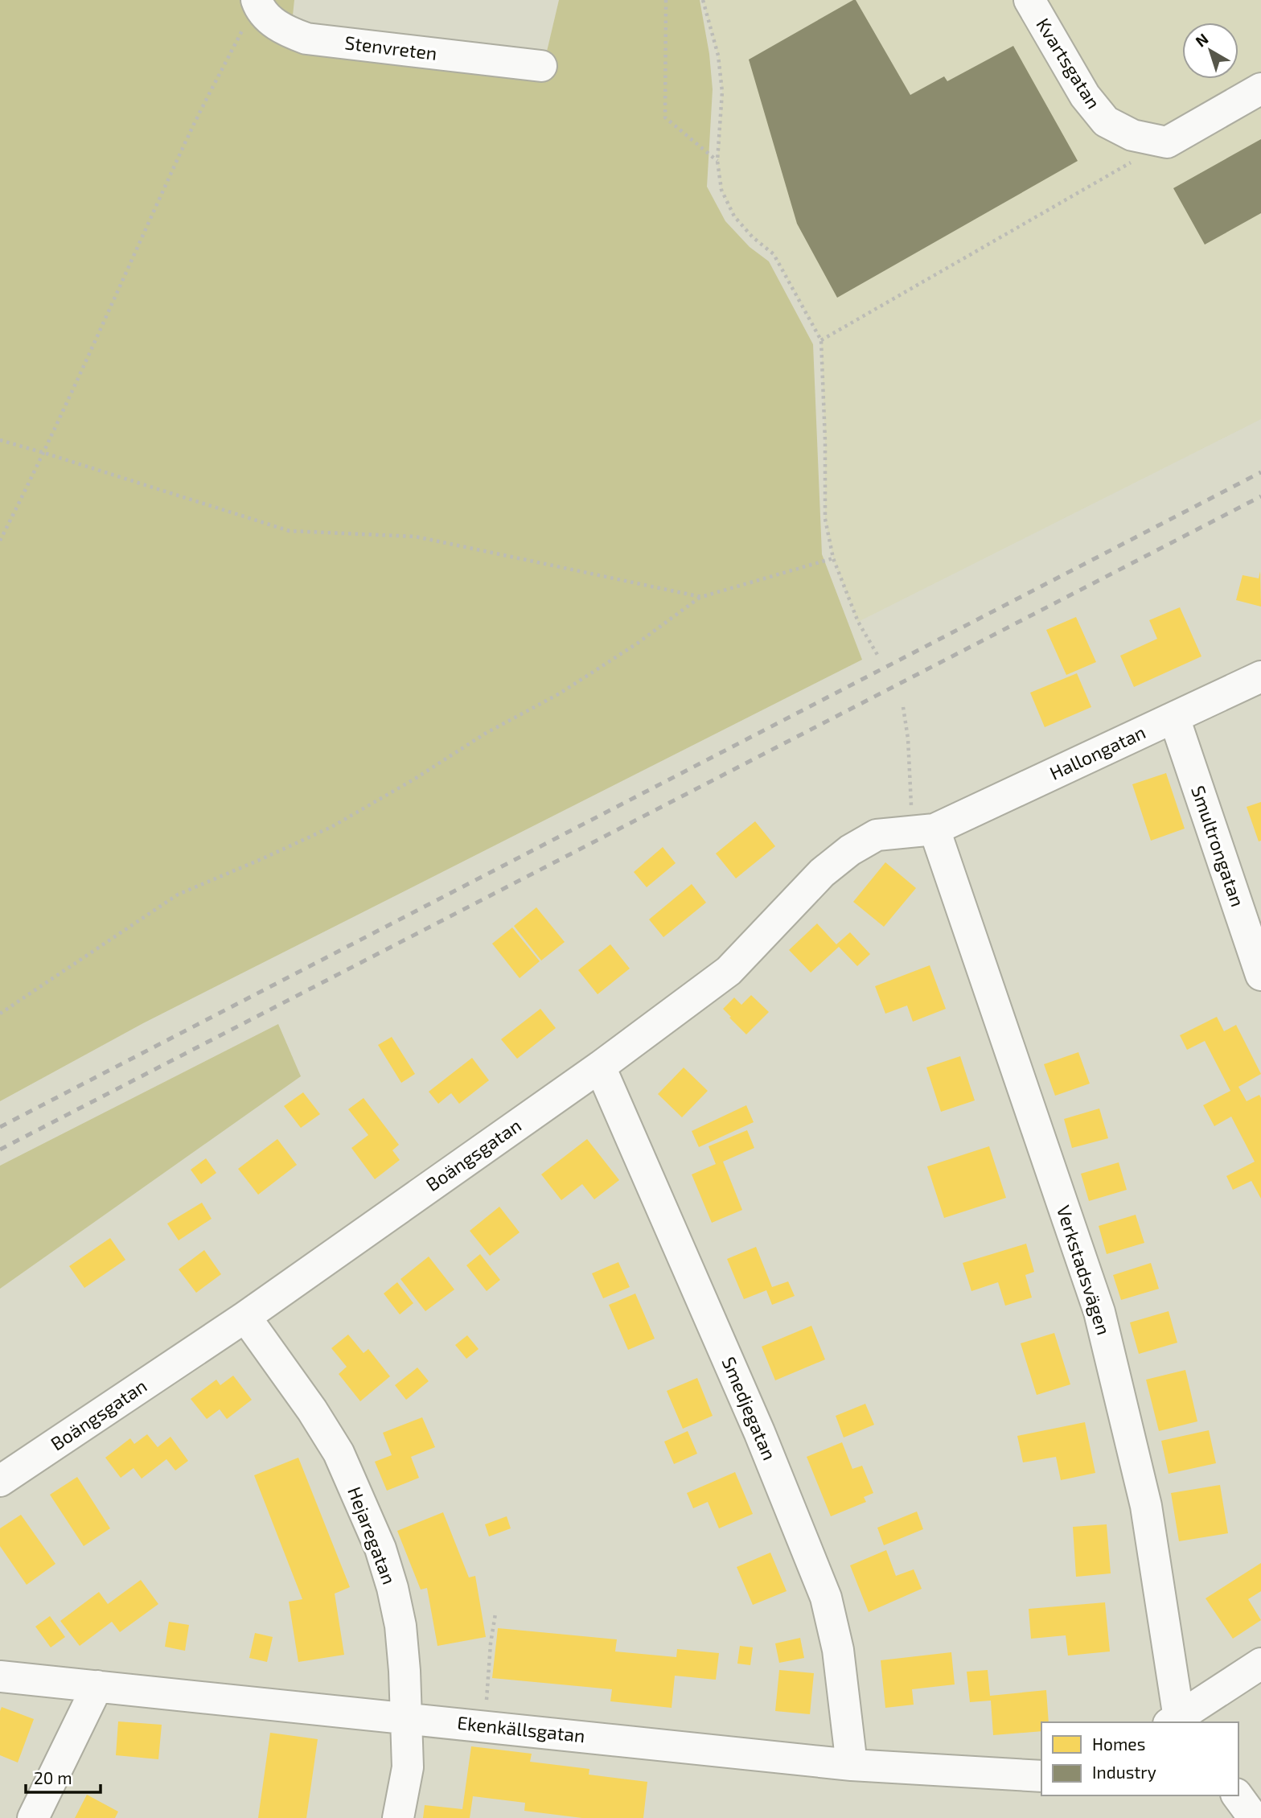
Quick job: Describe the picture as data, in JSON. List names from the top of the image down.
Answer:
{
  "streets": {
    "street": [
      "Stenvreten",
      "Kvartsgatan",
      "Hallongatan",
      "Smultrongatan",
      "Boängsgatan",
      "Verkstadsvägen",
      "Smedjegatan",
      "Hejaregatan",
      "Ekenkällsgatan"
    ]
  },
  "crossings": [
    ["Hallongatan", "Smultrongatan"],
    ["Hallongatan", "Boängsgatan"],
    ["Hallongatan", "Verkstadsvägen"],
    ["Boängsgatan", "Verkstadsvägen"],
    ["Boängsgatan", "Smedjegatan"],
    ["Boängsgatan", "Hejaregatan"],
    ["Smedjegatan", "Ekenkällsgatan"],
    ["Hejaregatan", "Ekenkällsgatan"]
  ],
  "legend": ["Homes", "Industry"],
  "scale_bar": "20 m",
  "north": "top left"
}
